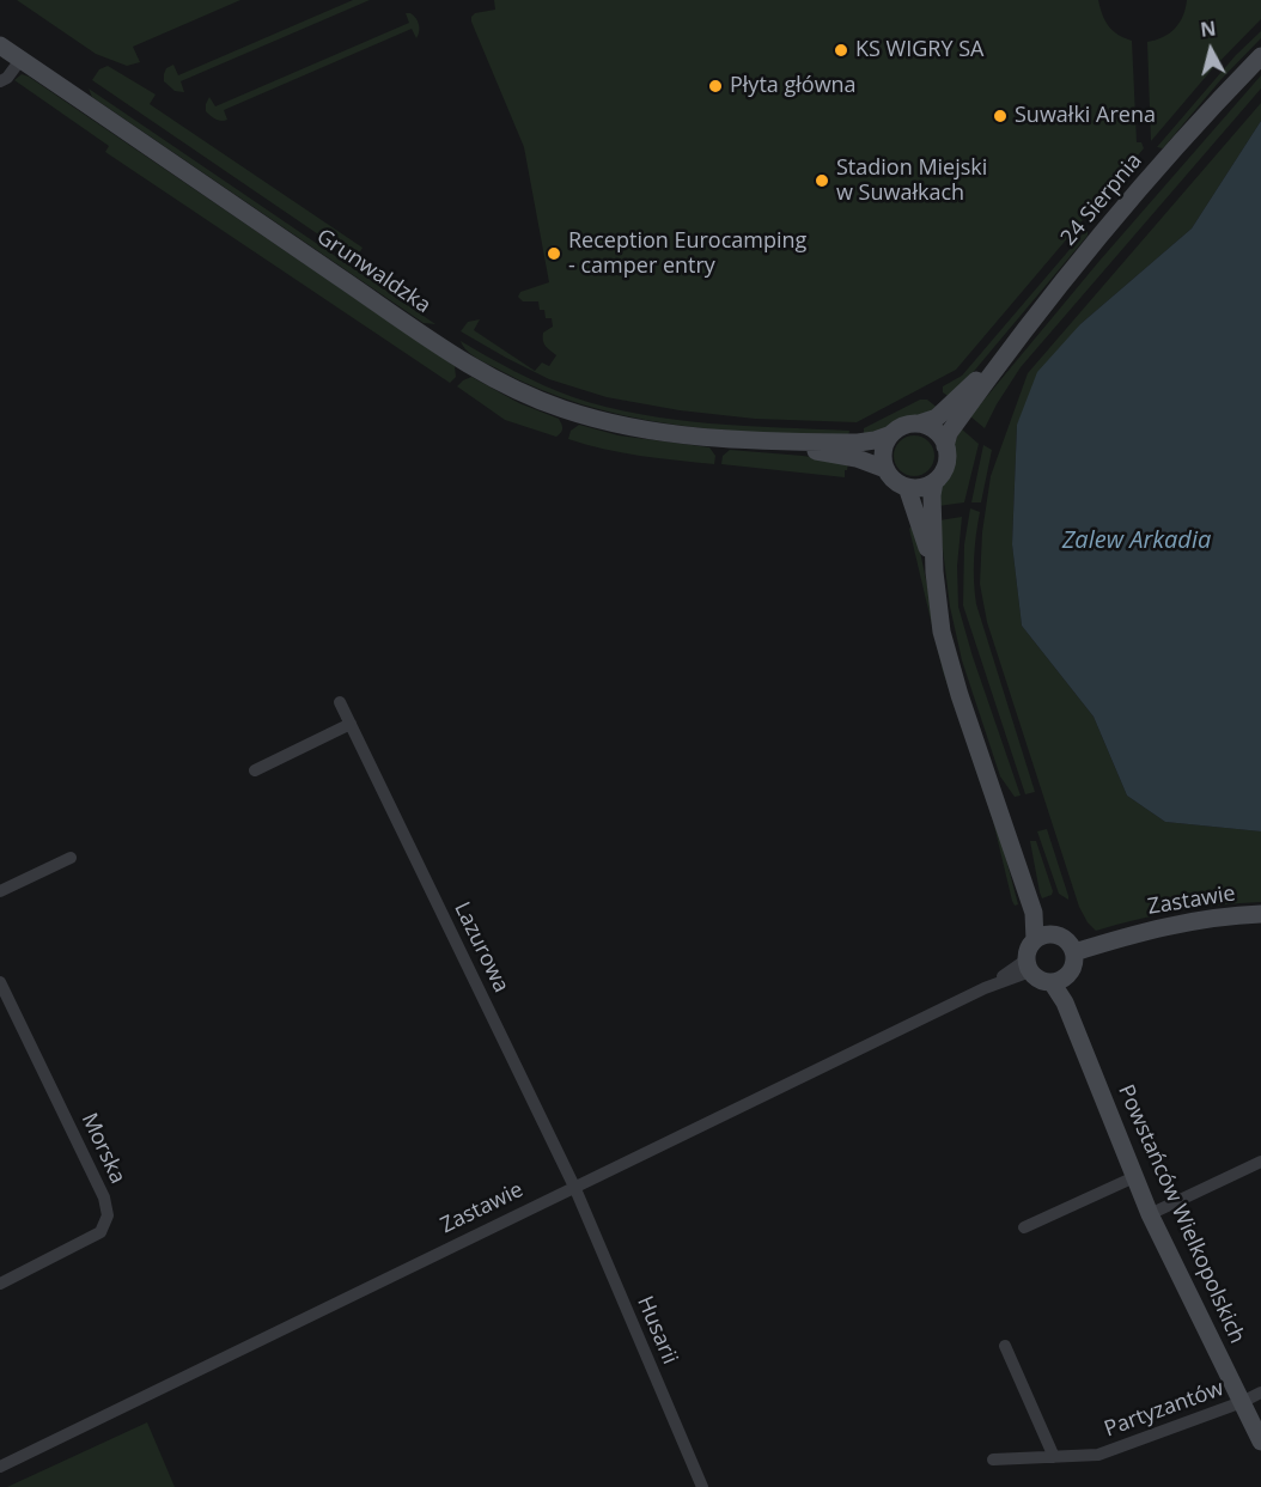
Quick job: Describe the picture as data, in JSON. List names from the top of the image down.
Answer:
{
  "streets": {
    "main road": [
      "24 Sierpnia",
      "Grunwaldzka",
      "Zastawie",
      "Powstańców Wielkopolskich"
    ],
    "street": [
      "Lazurowa",
      "Morska",
      "Husarii",
      "Partyzantów"
    ]
  },
  "crossings": [
    ["24 Sierpnia", "Grunwaldzka"],
    ["Zastawie", "Lazurowa"],
    ["Zastawie", "Powstańców Wielkopolskich"],
    ["Zastawie", "Husarii"],
    ["Lazurowa", "Husarii"],
    ["Powstańców Wielkopolskich", "Partyzantów"]
  ],
  "water": ["Zalew Arkadia"],
  "places": [
    "KS WIGRY SA",
    "Płyta główna",
    "Suwałki Arena",
    "Stadion Miejski w Suwałkach",
    "Reception Eurocamping - camper entry"
  ],
  "north": "top"
}
